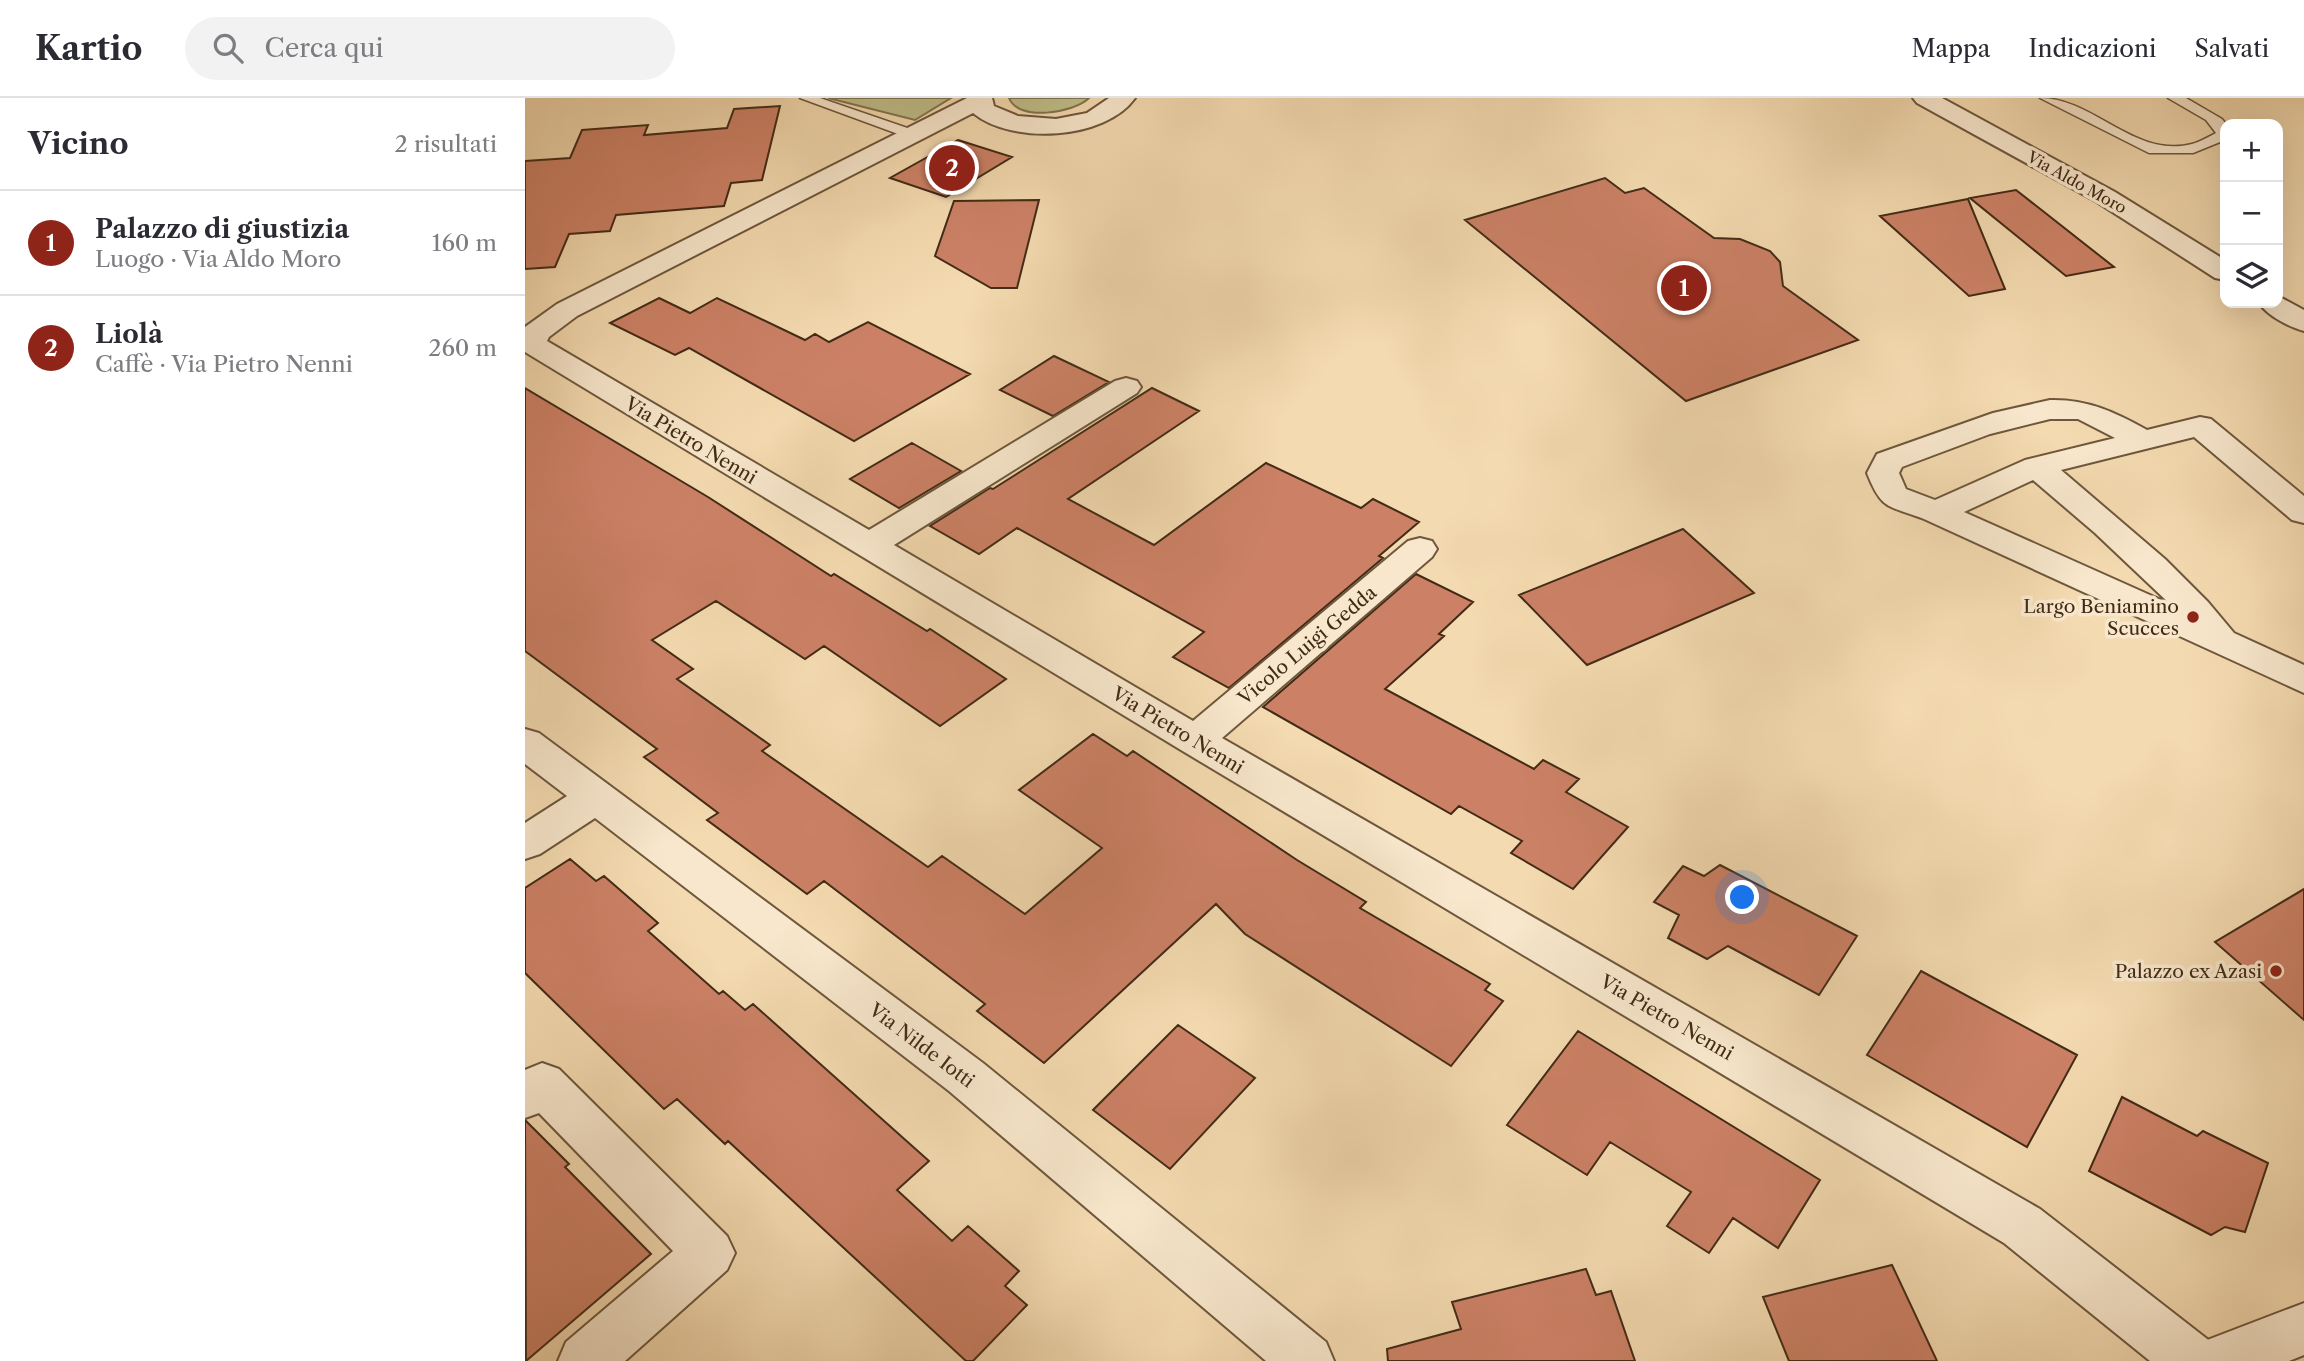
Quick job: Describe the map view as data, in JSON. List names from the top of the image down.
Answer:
{
  "streets": {
    "street": [
      "Via Aldo Moro",
      "Via Pietro Nenni",
      "Vicolo Luigi Gedda",
      "Via Nilde Iotti"
    ]
  },
  "crossings": [
    ["Via Pietro Nenni", "Vicolo Luigi Gedda"]
  ],
  "places": ["Largo Beniamino Scucces", "Palazzo ex Azasi"],
  "page": {
    "header": "Kartio",
    "search": "Cerca qui",
    "nav": ["Mappa", "Indicazioni", "Salvati"],
    "heading": ["Vicino", "2 risultati"],
    "map_buttons": ["+", "−"],
    "pins": ["2", "1"],
    "list": [
      {
        "mark": "1",
        "name": "Palazzo di giustizia",
        "note": "Luogo · Via Aldo Moro",
        "value": "160 m"
      },
      {
        "mark": "2",
        "name": "Liolà",
        "note": "Caffè · Via Pietro Nenni",
        "value": "260 m"
      }
    ]
  }
}
